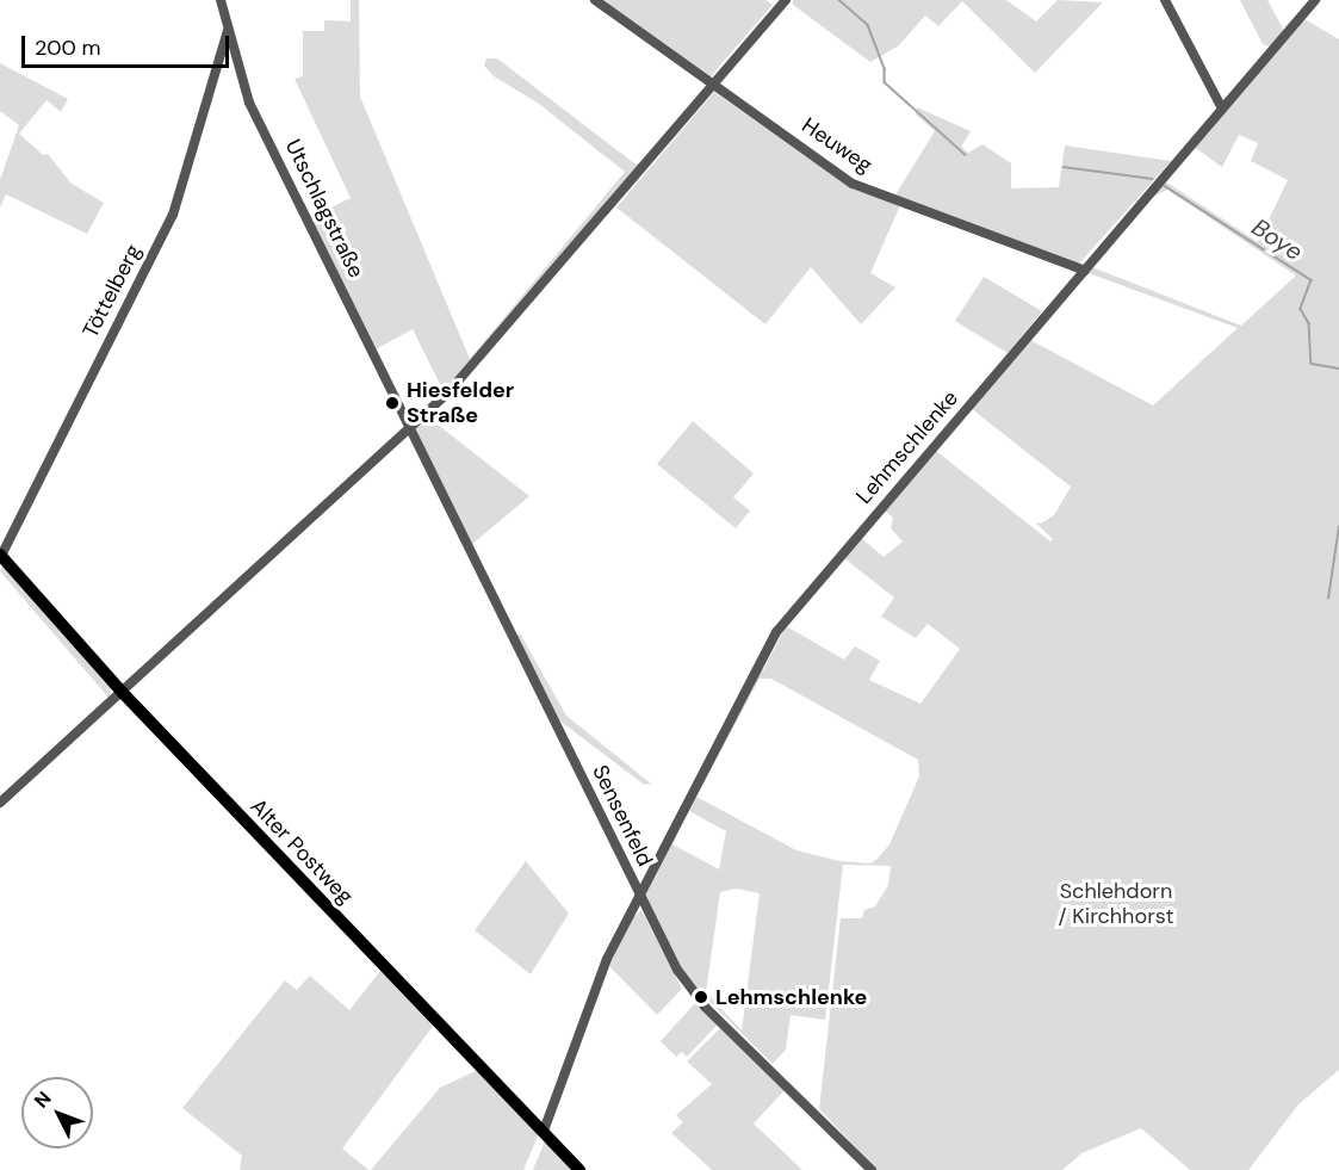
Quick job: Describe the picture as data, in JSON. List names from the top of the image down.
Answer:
{
  "streets": {
    "main road": ["Alter Postweg"],
    "street": [
      "Heuweg",
      "Utschlagstraße",
      "Töttelberg",
      "Lehmschlenke",
      "Sensenfeld"
    ]
  },
  "crossings": [
    ["Heuweg", "Lehmschlenke"],
    ["Utschlagstraße", "Töttelberg"],
    ["Utschlagstraße", "Sensenfeld"],
    ["Töttelberg", "Alter Postweg"],
    ["Lehmschlenke", "Sensenfeld"],
    ["Lehmschlenke", "Alter Postweg"]
  ],
  "water": ["Boye"],
  "parks": ["Schlehdorn / Kirchhorst"],
  "places": ["Hiesfelder Straße", "Lehmschlenke"],
  "scale_bar": "200 m",
  "north": "top left"
}
